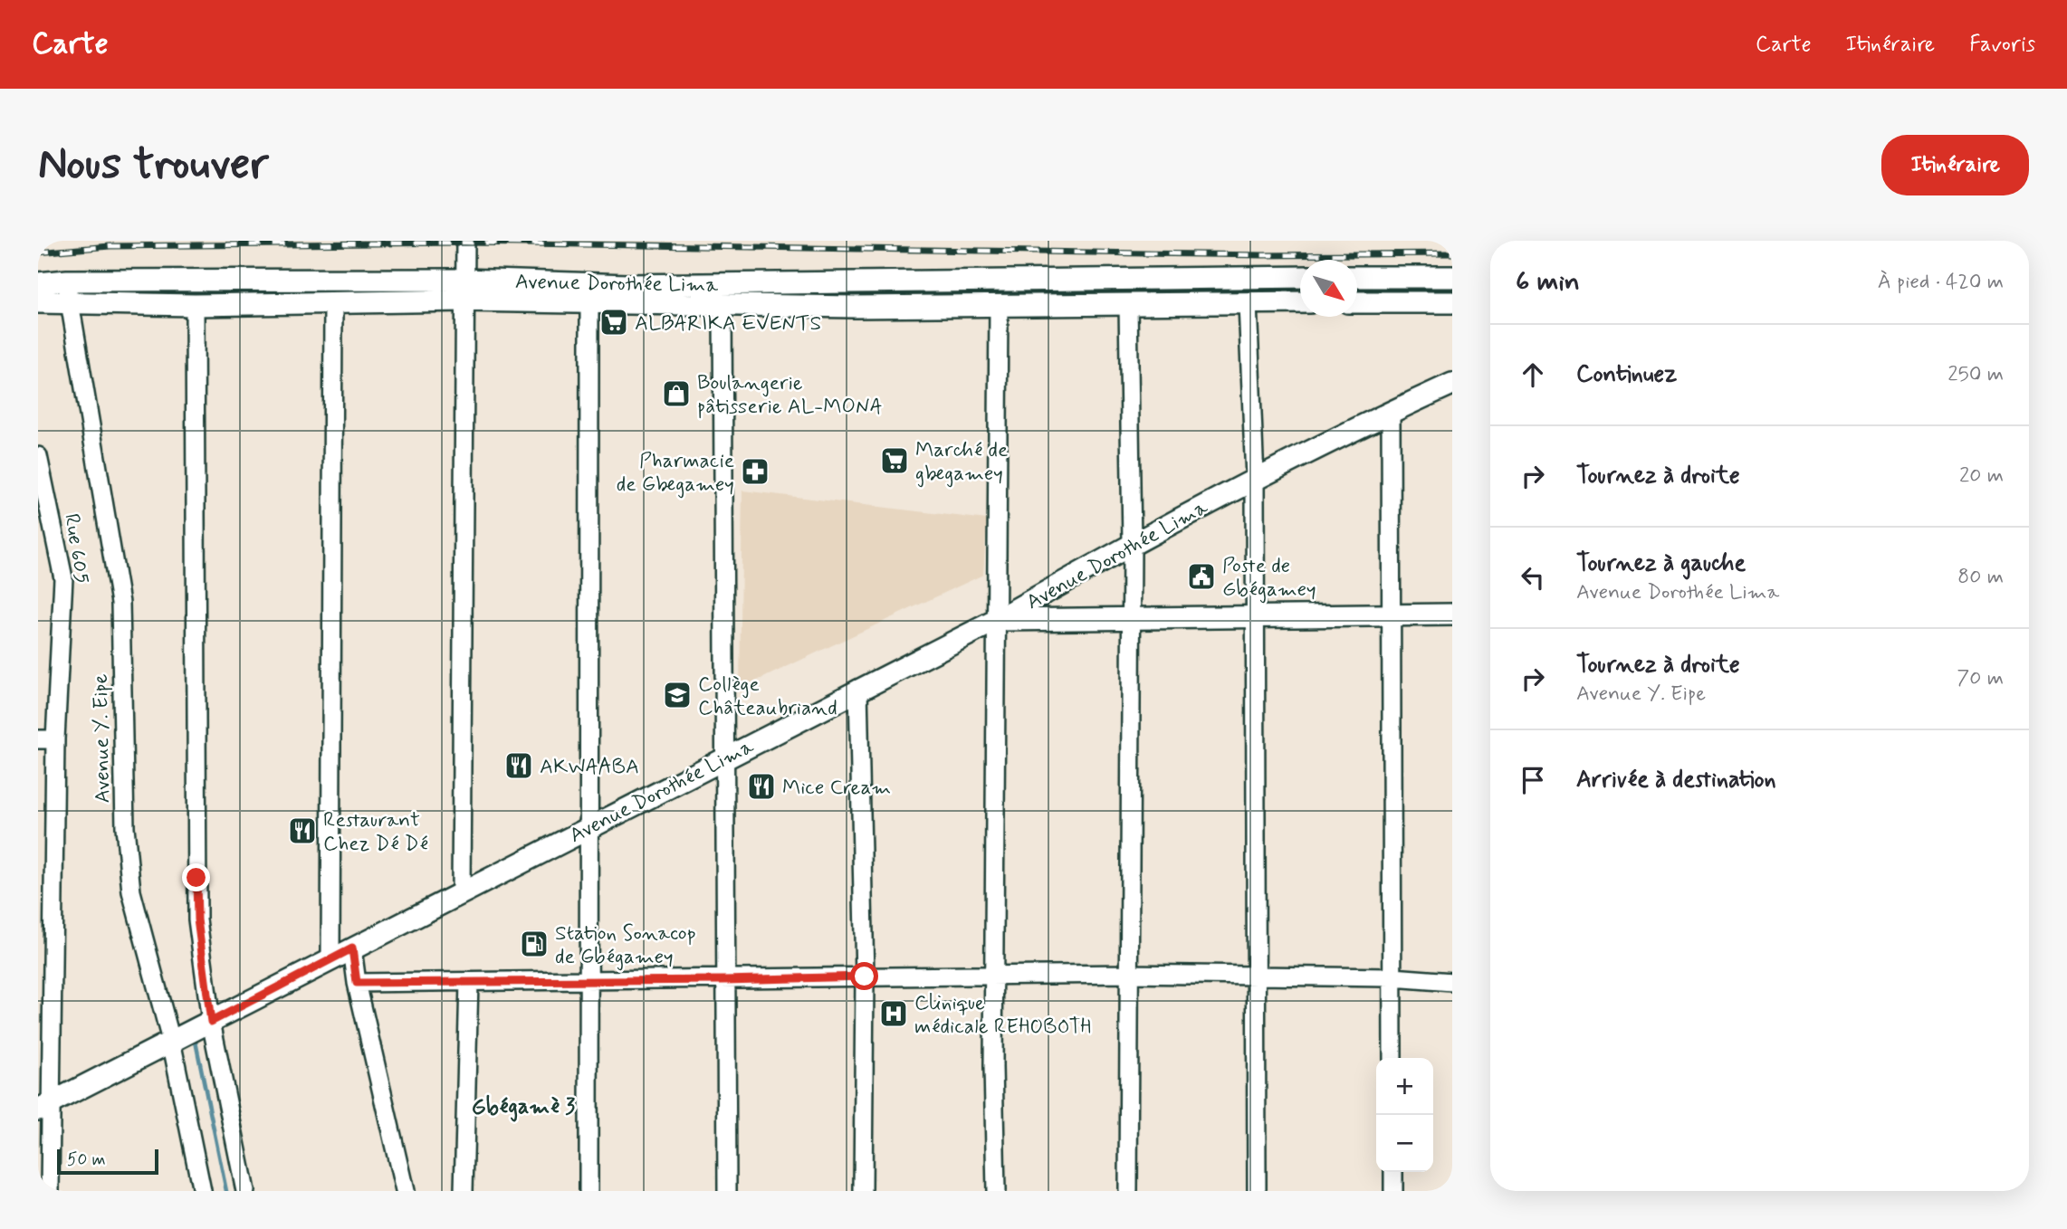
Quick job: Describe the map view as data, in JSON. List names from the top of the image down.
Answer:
{
  "streets": {
    "main road": ["Avenue Dorothée Lima"],
    "street": ["Rue 605", "Avenue Y. Eipe"]
  },
  "crossings": [
    ["Avenue Dorothée Lima", "Rue 605"],
    ["Avenue Dorothée Lima", "Avenue Y. Eipe"]
  ],
  "districts": ["Gbégamè 3"],
  "places": {
    "supermarket": ["ALBARIKA EVENTS", "Marché de gbegamey"],
    "shop": ["Boulangerie pâtisserie AL-MONA"],
    "pharmacy": ["Pharmacie de Gbegamey"],
    "public building": ["Poste de Gbégamey"],
    "school or university": ["Collège Châteaubriand"],
    "restaurant": ["AKWAABA", "Mice Cream", "Restaurant Chez Dé Dé"],
    "fuel station": ["Station Sonacop de Gbégamey"],
    "hospital": ["Clinique médicale REHOBOTH"]
  },
  "scale_bar": "50 m",
  "north": "bottom right",
  "page": {
    "header": "Carte",
    "nav": ["Carte", "Itinéraire", "Favoris"],
    "buttons": "Itinéraire",
    "title": "Nous trouver",
    "heading": ["6 min", "À pied · 420 m"],
    "list": [
      ["Continuez", "250 m"],
      ["Tournez à droite", "20 m"],
      ["Tournez à gauche", "Avenue Dorothée Lima", "80 m"],
      ["Tournez à droite", "Avenue Y. Eipe", "70 m"],
      "Arrivée à destination"
    ],
    "map_buttons": ["+", "−"],
    "scale": "50 m"
  }
}
